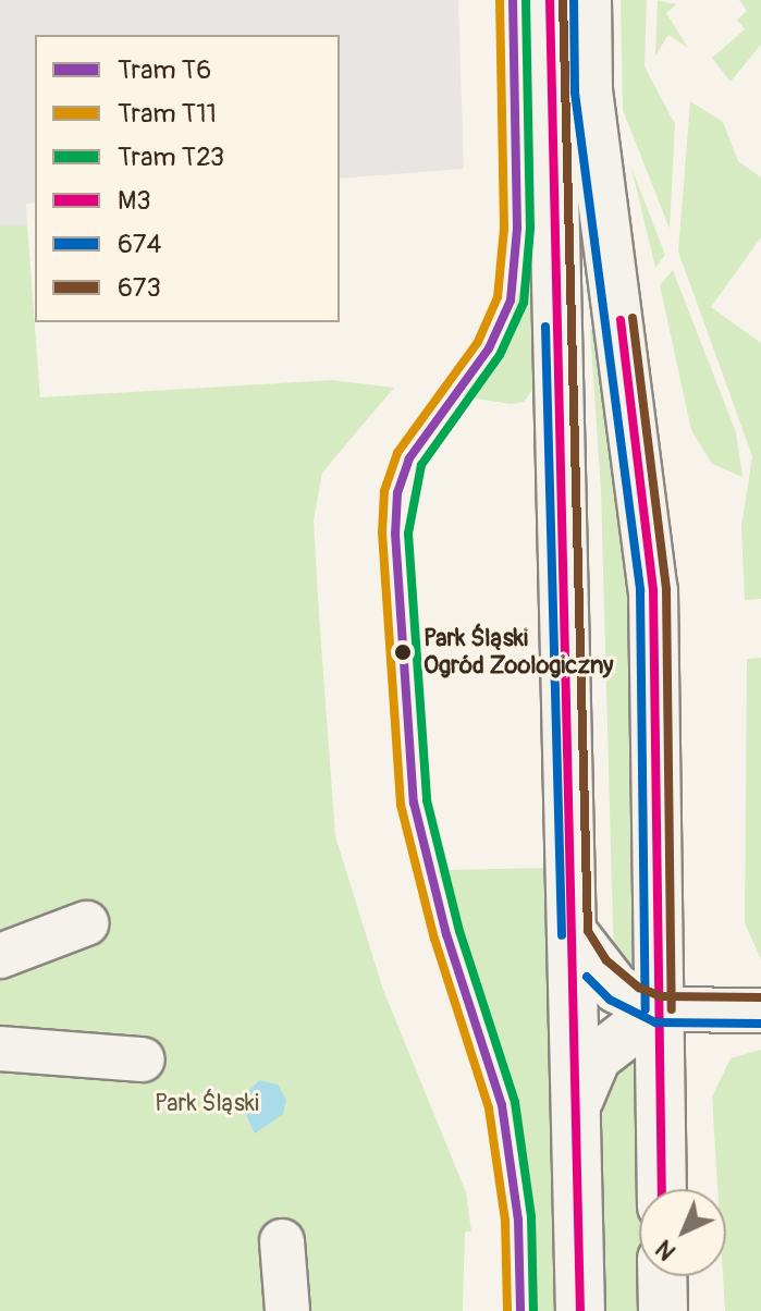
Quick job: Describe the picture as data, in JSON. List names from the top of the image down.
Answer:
{
  "parks": ["Park Śląski"],
  "places": ["Park Śląski Ogród Zoologiczny"],
  "lines": [
    "tram line T6",
    "tram line T11",
    "tram line T23",
    "transit line M3",
    "transit line 674",
    "transit line 673"
  ],
  "legend": [
    "Tram T6",
    "Tram T11",
    "Tram T23",
    "M3",
    "674",
    "673"
  ],
  "north": "bottom left"
}
